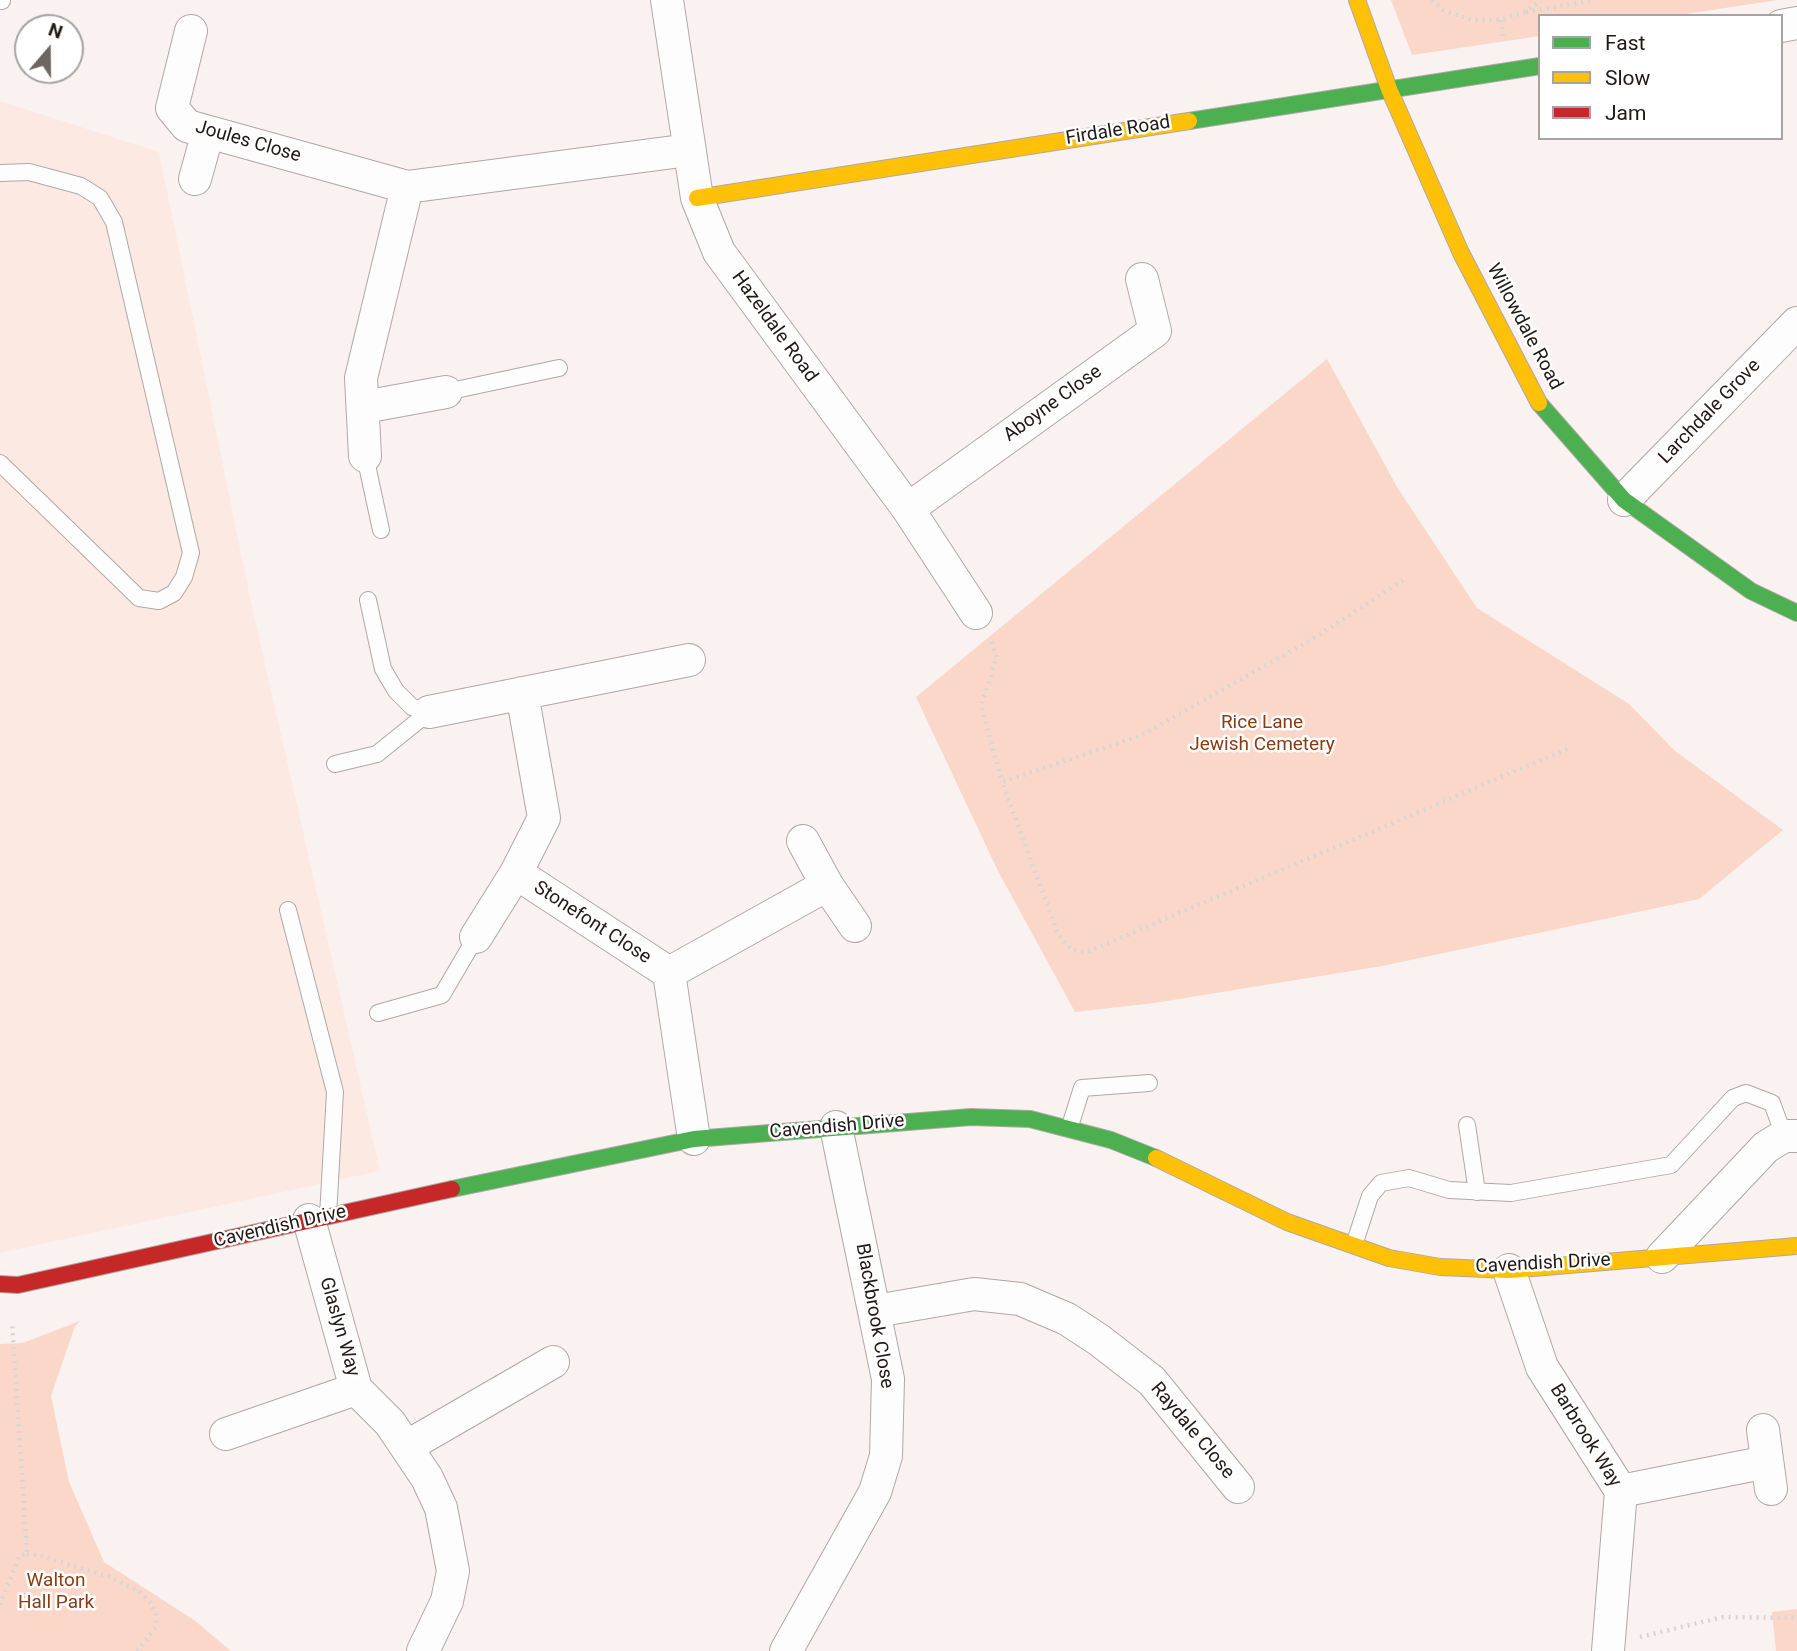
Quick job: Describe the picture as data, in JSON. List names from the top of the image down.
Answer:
{
  "streets": {
    "street": [
      "Firdale Road",
      "Joules Close",
      "Hazeldale Road",
      "Willowdale Road",
      "Aboyne Close",
      "Larchdale Grove",
      "Stonefont Close",
      "Cavendish Drive",
      "Blackbrook Close",
      "Glaslyn Way",
      "Raydale Close",
      "Barbrook Way"
    ]
  },
  "crossings": [
    ["Firdale Road", "Hazeldale Road"],
    ["Firdale Road", "Willowdale Road"],
    ["Joules Close", "Hazeldale Road"],
    ["Hazeldale Road", "Aboyne Close"],
    ["Willowdale Road", "Larchdale Grove"],
    ["Stonefont Close", "Cavendish Drive"],
    ["Cavendish Drive", "Blackbrook Close"],
    ["Cavendish Drive", "Glaslyn Way"],
    ["Cavendish Drive", "Barbrook Way"],
    ["Blackbrook Close", "Raydale Close"]
  ],
  "parks": ["Rice Lane Jewish Cemetery", "Walton Hall Park"],
  "legend": ["Fast", "Slow", "Jam"],
  "north": "top"
}
